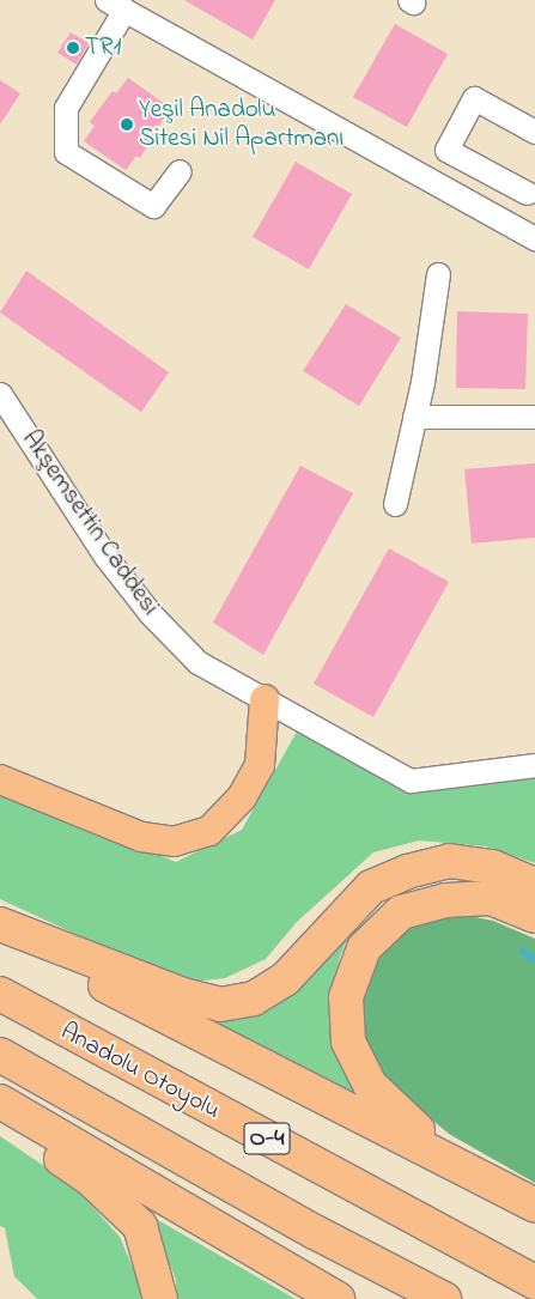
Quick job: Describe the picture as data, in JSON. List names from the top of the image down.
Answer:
{
  "streets": {
    "highway": ["Anadolu Otoyolu", "O-4"],
    "street": ["Akşemsettin Caddesi"]
  },
  "places": ["TR1", "Yeşil Anadolu Sitesi Nil Apartmanı"]
}
